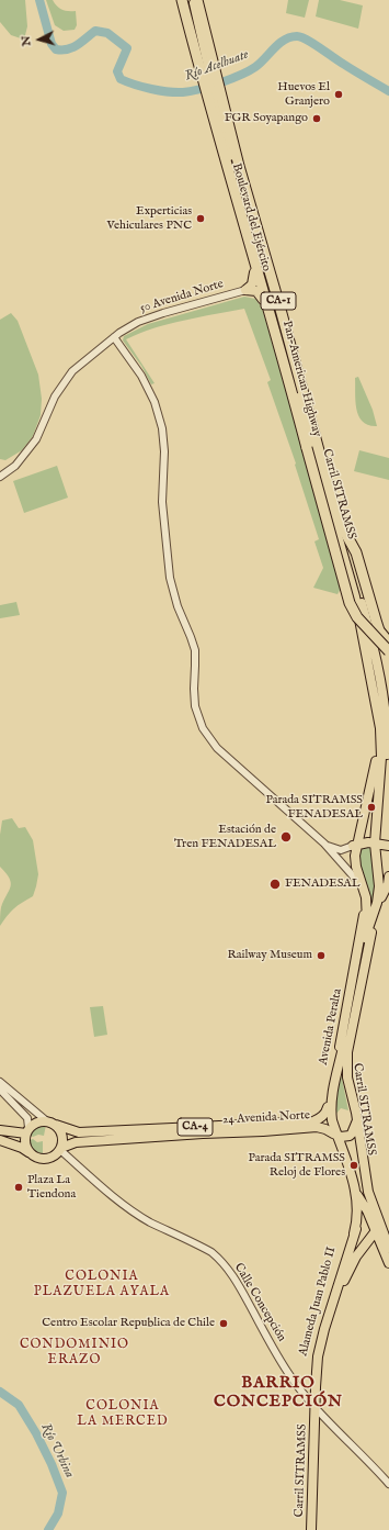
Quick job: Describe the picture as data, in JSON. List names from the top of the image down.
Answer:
{
  "streets": {
    "highway": ["CA-1", "Pan-American Highway"],
    "main road": [
      "Carril SITRAMSS",
      "Avenida Peralta",
      "24 Avenida Norte",
      "CA-4",
      "Alameda Juan Pablo II"
    ],
    "street": ["50 Avenida Norte", "Calle Concepción"]
  },
  "crossings": [
    ["50 Avenida Norte", "Pan-American Highway"],
    ["Pan-American Highway", "Carril SITRAMSS"],
    ["Carril SITRAMSS", "Avenida Peralta"],
    ["Carril SITRAMSS", "24 Avenida Norte"],
    ["Carril SITRAMSS", "Alameda Juan Pablo II"],
    ["Carril SITRAMSS", "Calle Concepción"],
    ["Avenida Peralta", "24 Avenida Norte"],
    ["Avenida Peralta", "Alameda Juan Pablo II"],
    ["24 Avenida Norte", "CA-4"],
    ["24 Avenida Norte", "Calle Concepción"],
    ["CA-4", "Calle Concepción"],
    ["Alameda Juan Pablo II", "Calle Concepción"]
  ],
  "districts": [
    "COLONIA PLAZUELA AYALA",
    "CONDOMINIO ERAZO",
    "BARRIO CONCEPCIÓN",
    "COLONIA LA MERCED"
  ],
  "water": ["Río Acelhuate", "Río Urbina"],
  "places": [
    "Huevos El Granjero",
    "FGR Soyapango",
    "Experticias Vehiculares PNC",
    "Parada SITRAMSS FENADESAL",
    "Estación de Tren FENADESAL",
    "FENADESAL",
    "Railway Museum",
    "Parada SITRAMSS Reloj de Flores",
    "Plaza La Tiendona",
    "Centro Escolar Republica de Chile"
  ],
  "north": "left"
}
